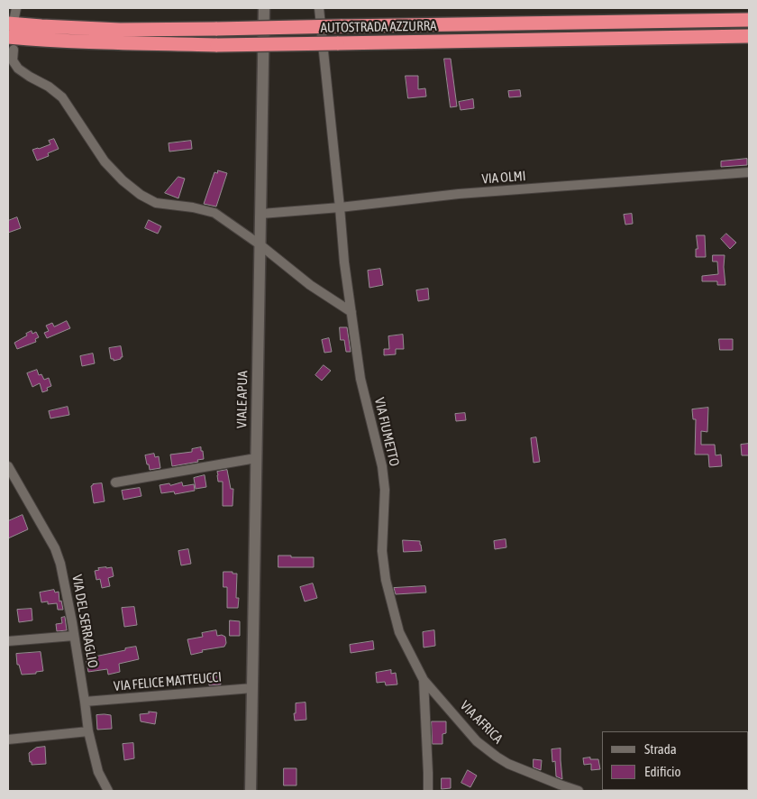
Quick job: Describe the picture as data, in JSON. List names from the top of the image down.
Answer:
{
  "streets": {
    "highway": ["AUTOSTRADA AZZURRA"],
    "street": [
      "VIA OLMI",
      "VIALE APUA",
      "VIA FIUMETTO",
      "VIA DEL SERRAGLIO",
      "VIA FELICE MATTEUCCI",
      "VIA AFRICA"
    ]
  },
  "crossings": [
    ["VIA OLMI", "VIALE APUA"],
    ["VIA OLMI", "VIA FIUMETTO"],
    ["VIALE APUA", "VIA FELICE MATTEUCCI"],
    ["VIA FIUMETTO", "VIA AFRICA"],
    ["VIA DEL SERRAGLIO", "VIA FELICE MATTEUCCI"]
  ],
  "legend": ["Strada", "Edificio"]
}
